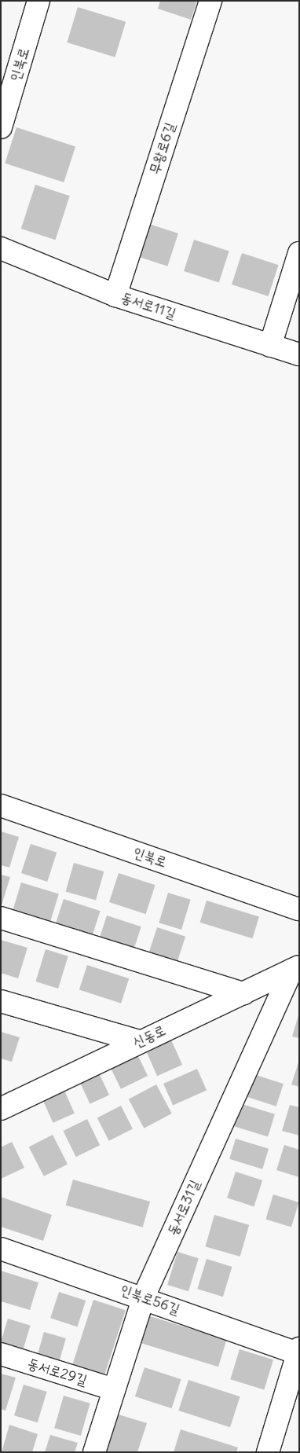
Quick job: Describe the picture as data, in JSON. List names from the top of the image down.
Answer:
{
  "streets": {
    "street": [
      "인북로",
      "무왕로6길",
      "동서로11길",
      "신동로",
      "동서로31길",
      "인북로56길",
      "동서로29길"
    ]
  },
  "crossings": [
    ["무왕로6길", "동서로11길"],
    ["신동로", "동서로31길"],
    ["동서로31길", "인북로56길"],
    ["동서로31길", "동서로29길"]
  ]
}
